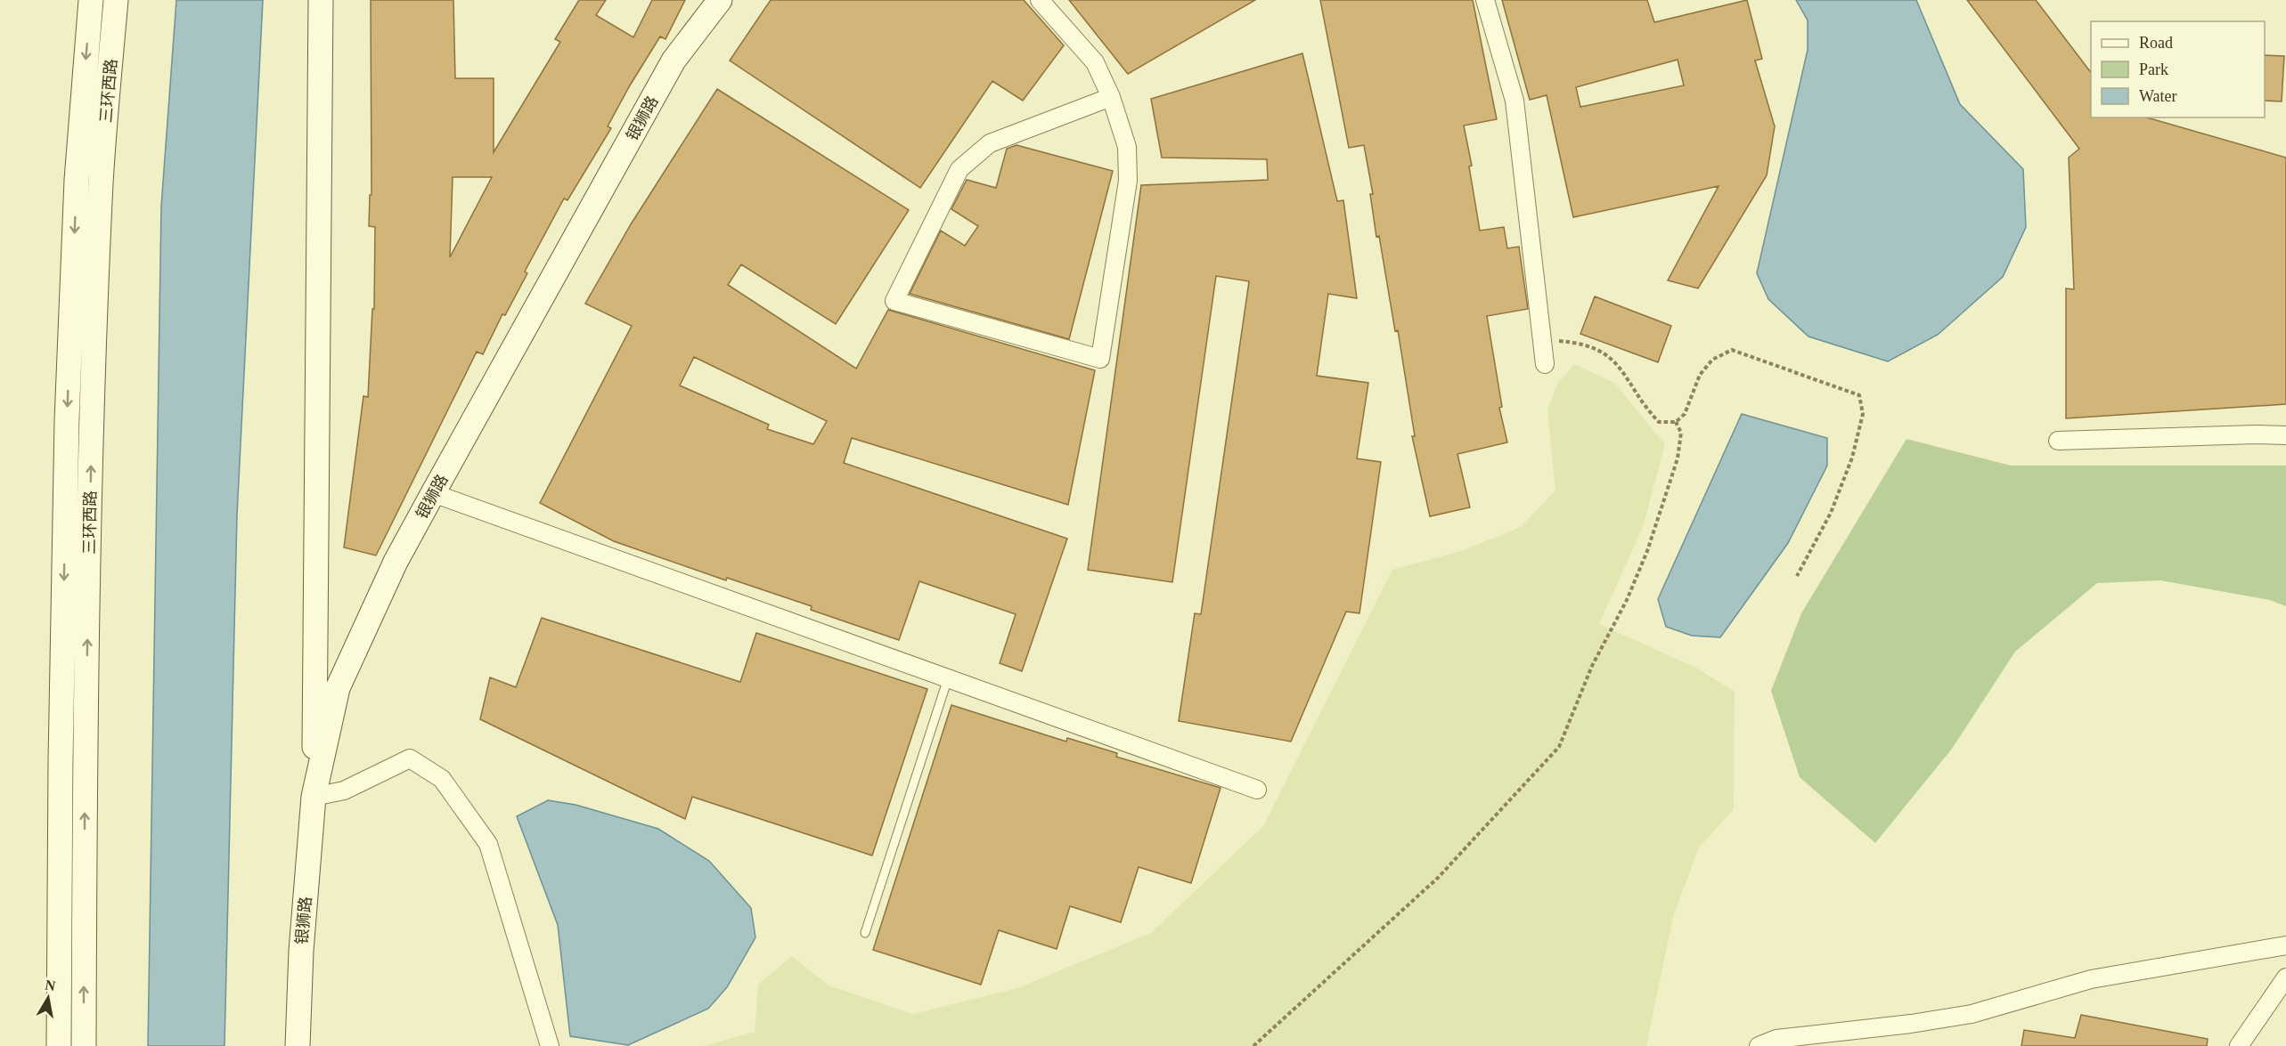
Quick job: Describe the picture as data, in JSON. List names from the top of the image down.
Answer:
{
  "streets": {
    "main road": ["三环西路", "银狮路"]
  },
  "legend": ["Road", "Park", "Water"],
  "north": "top"
}
